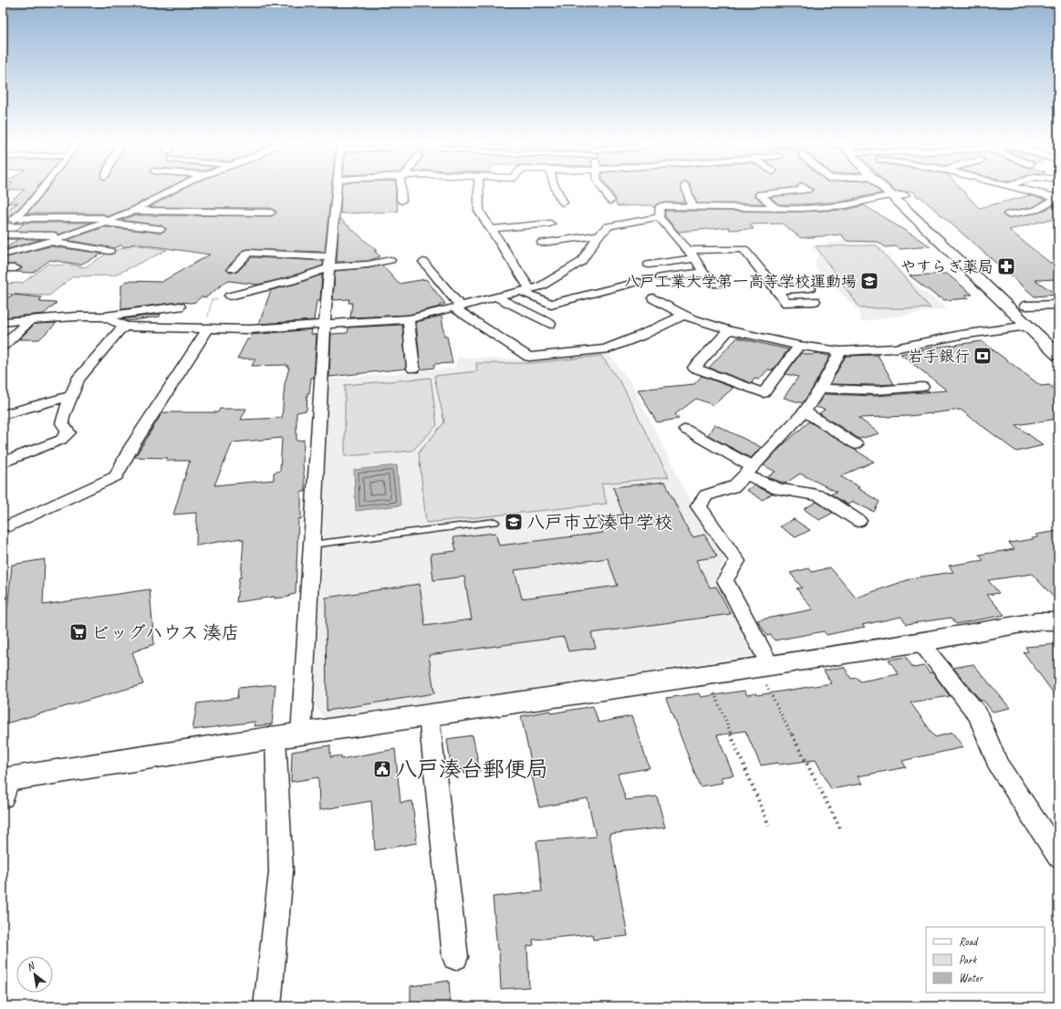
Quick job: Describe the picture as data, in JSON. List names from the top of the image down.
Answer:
{
  "places": {
    "pharmacy": ["やすらぎ薬局"],
    "school or university": ["八戸工業大学第一高等学校運動場", "八戸市立湊中学校"],
    "bank": ["岩手銀行"],
    "supermarket": ["ビッグハウス 湊店"],
    "public building": ["八戸湊台郵便局"]
  },
  "legend": ["Road", "Park", "Water"],
  "north": "top left"
}
